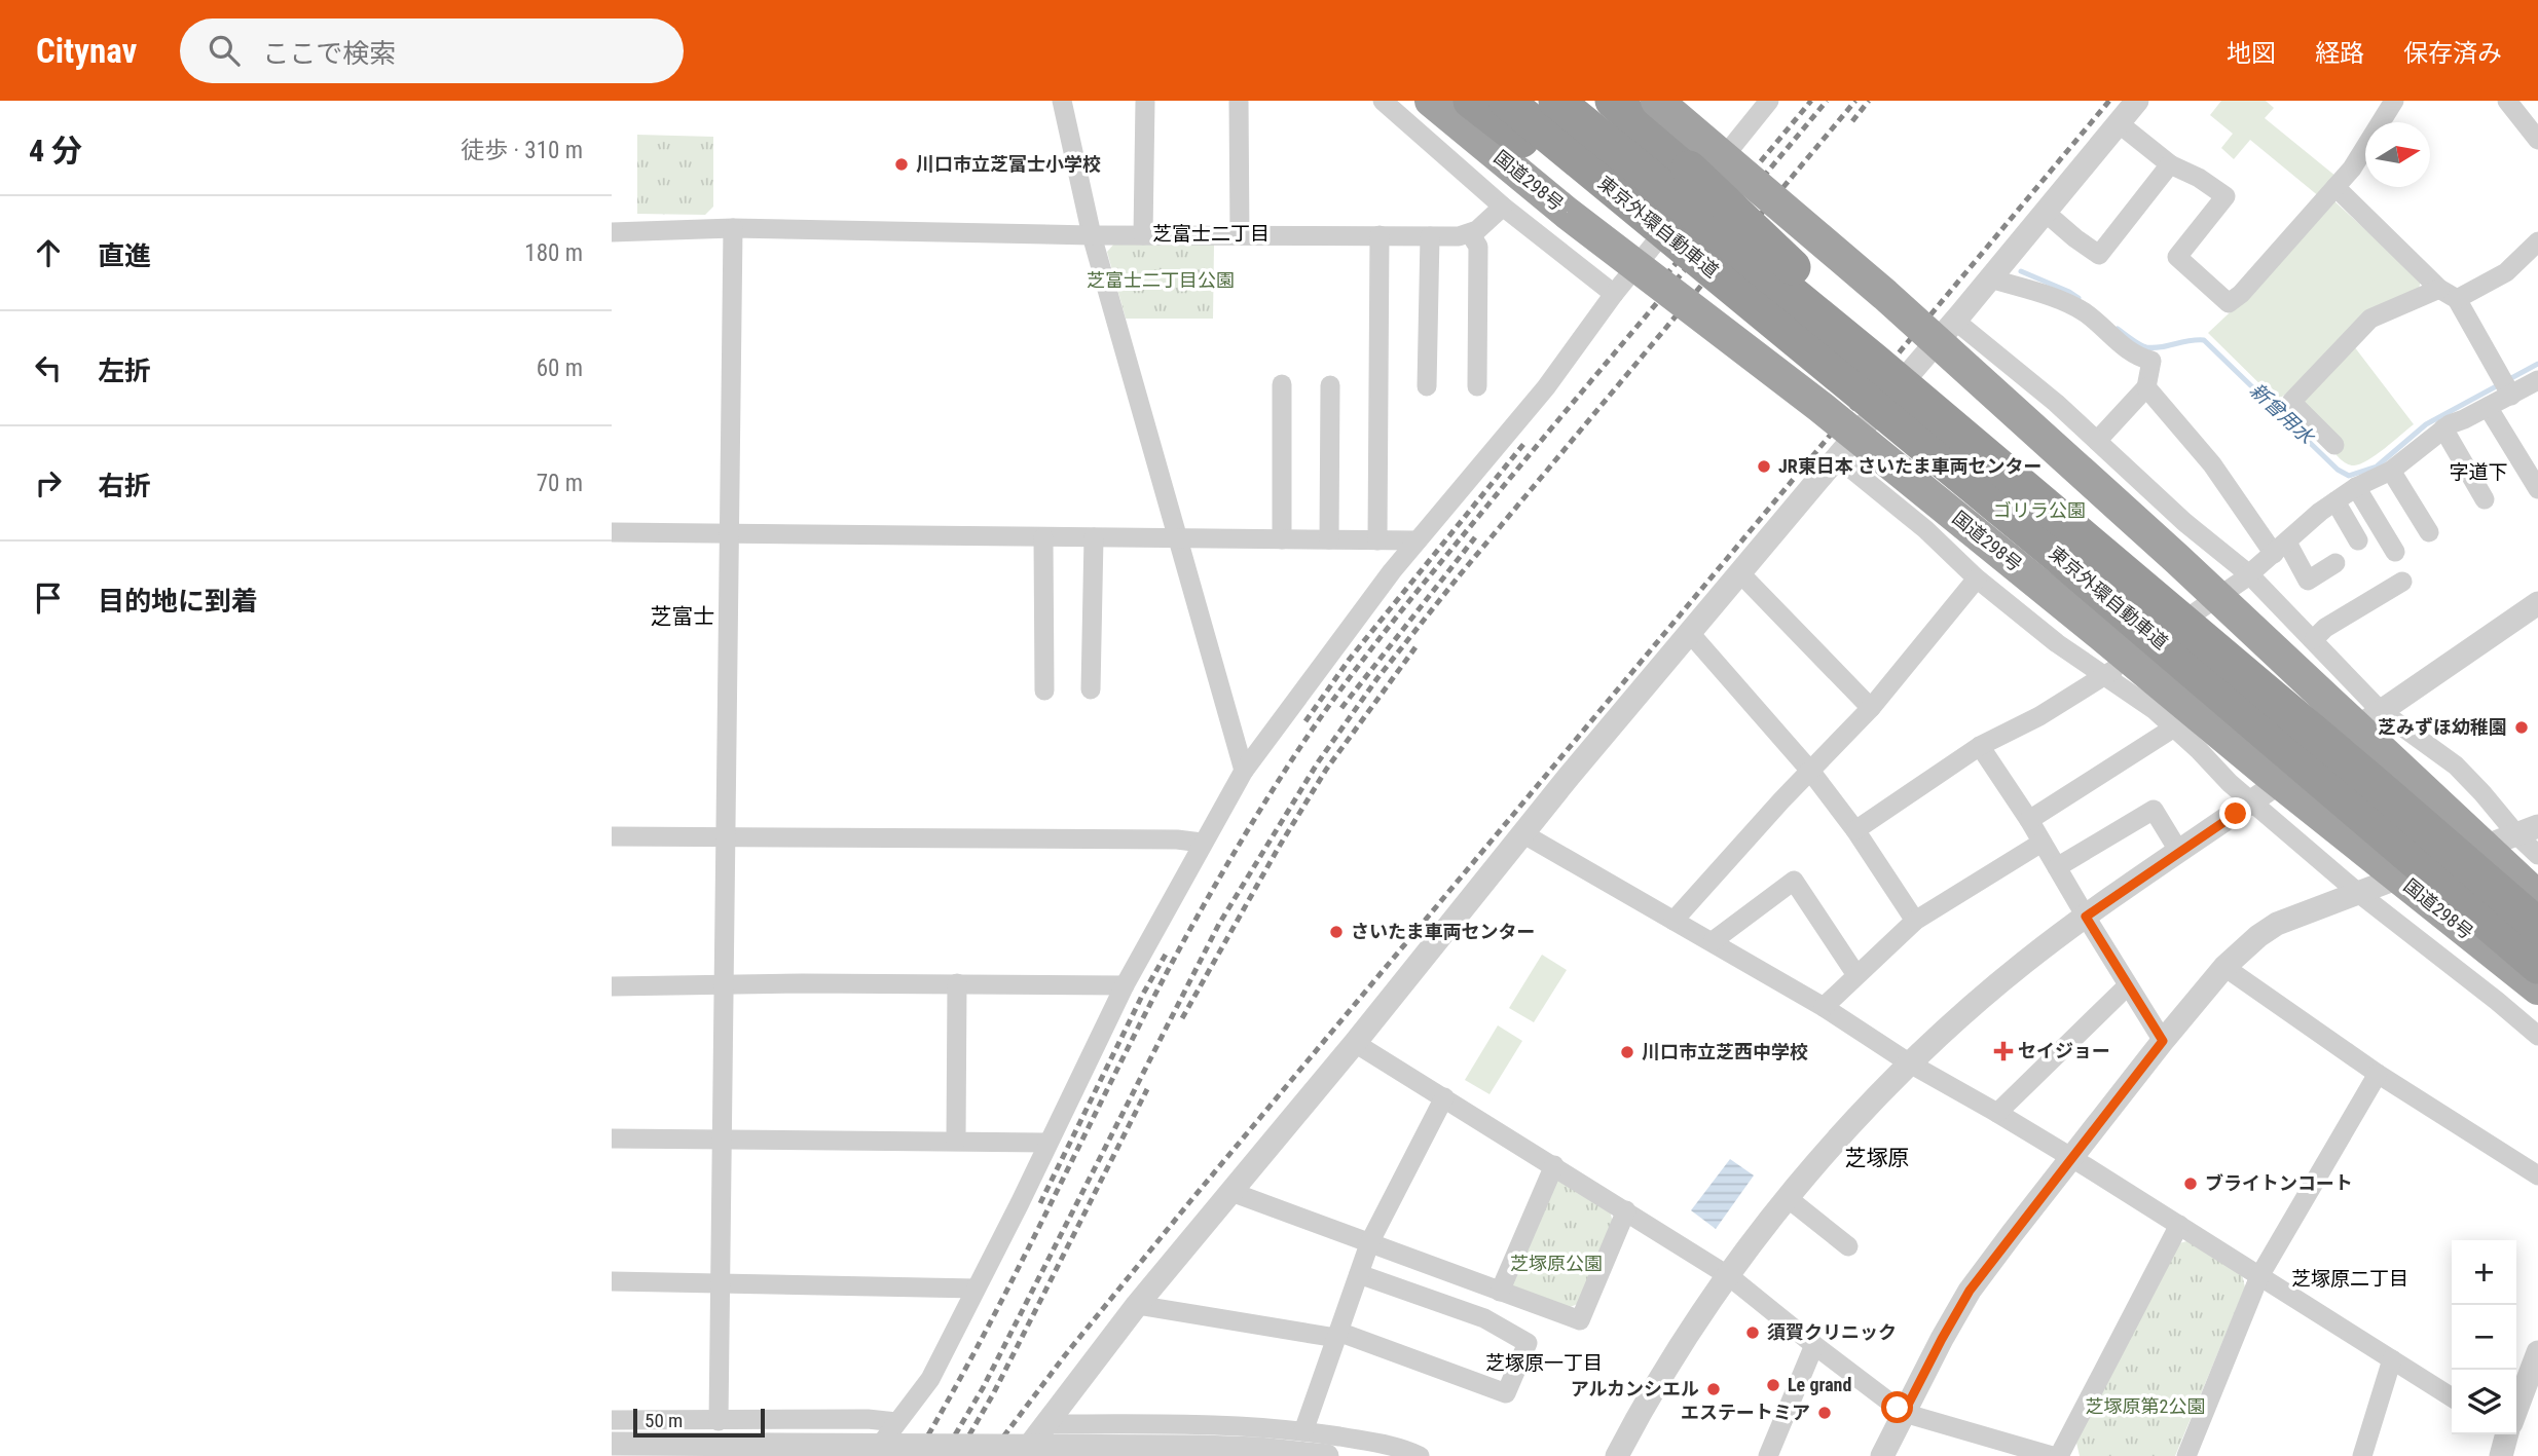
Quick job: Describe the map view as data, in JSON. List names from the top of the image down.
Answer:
{
  "streets": {
    "highway": ["国道298号", "東京外環自動車道"]
  },
  "districts": [
    "芝富士二丁目",
    "字道下",
    "芝富士",
    "芝塚原",
    "芝塚原二丁目",
    "芝塚原一丁目"
  ],
  "water": ["新曾用水"],
  "parks": [
    "芝富士二丁目公園",
    "ゴリラ公園",
    "芝塚原公園",
    "芝塚原第2公園"
  ],
  "places": {
    "other": [
      "川口市立芝富士小学校",
      "JR東日本 さいたま車両センター",
      "芝みずほ幼稚園",
      "さいたま車両センター",
      "川口市立芝西中学校",
      "ブライトンコート",
      "須賀クリニック",
      "Le grand",
      "アルカンシエル",
      "エステートミア"
    ],
    "health": ["セイジョー"]
  },
  "scale_bar": "50 m",
  "north": "right",
  "page": {
    "header": "Citynav",
    "search": "ここで検索",
    "nav": ["地図", "経路", "保存済み"],
    "heading": ["4 分", "徒歩 · 310 m"],
    "list": [
      ["直進", "180 m"],
      ["左折", "60 m"],
      ["右折", "70 m"],
      "目的地に到着"
    ],
    "map_buttons": ["+", "−"],
    "scale": "50 m"
  }
}
